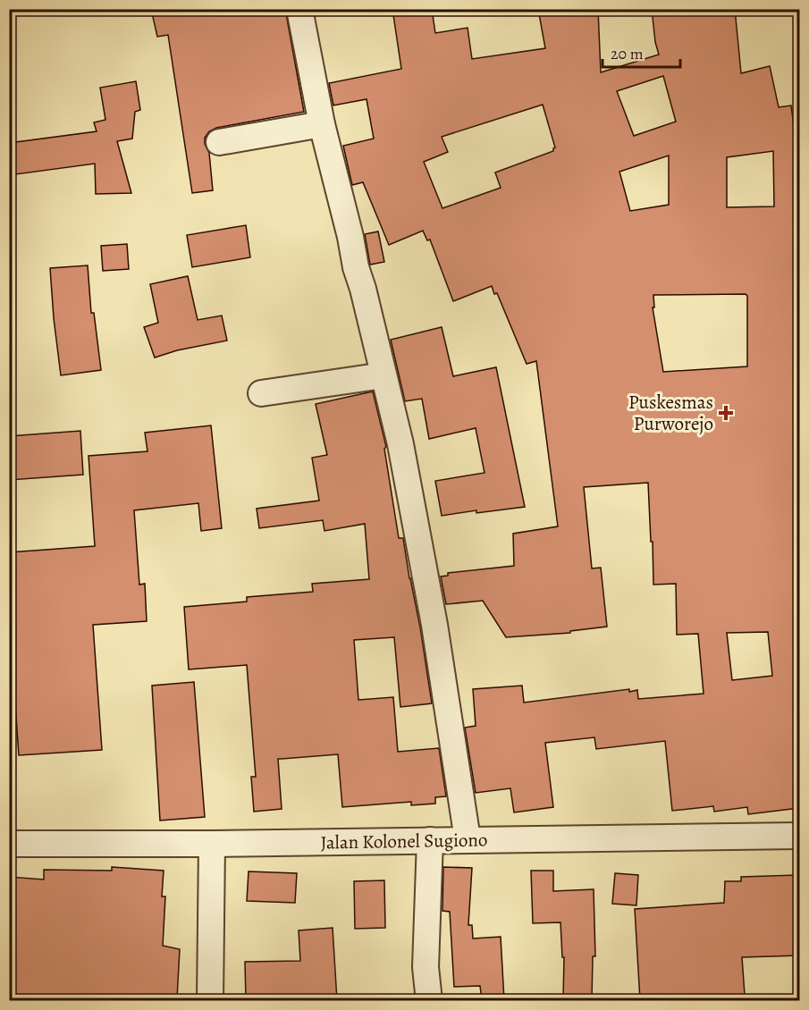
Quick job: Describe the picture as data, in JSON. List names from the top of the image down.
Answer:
{
  "streets": {
    "street": ["Jalan Kolonel Sugiono"]
  },
  "places": {
    "health": ["Puskesmas Purworejo"]
  },
  "scale_bar": "20 m"
}
